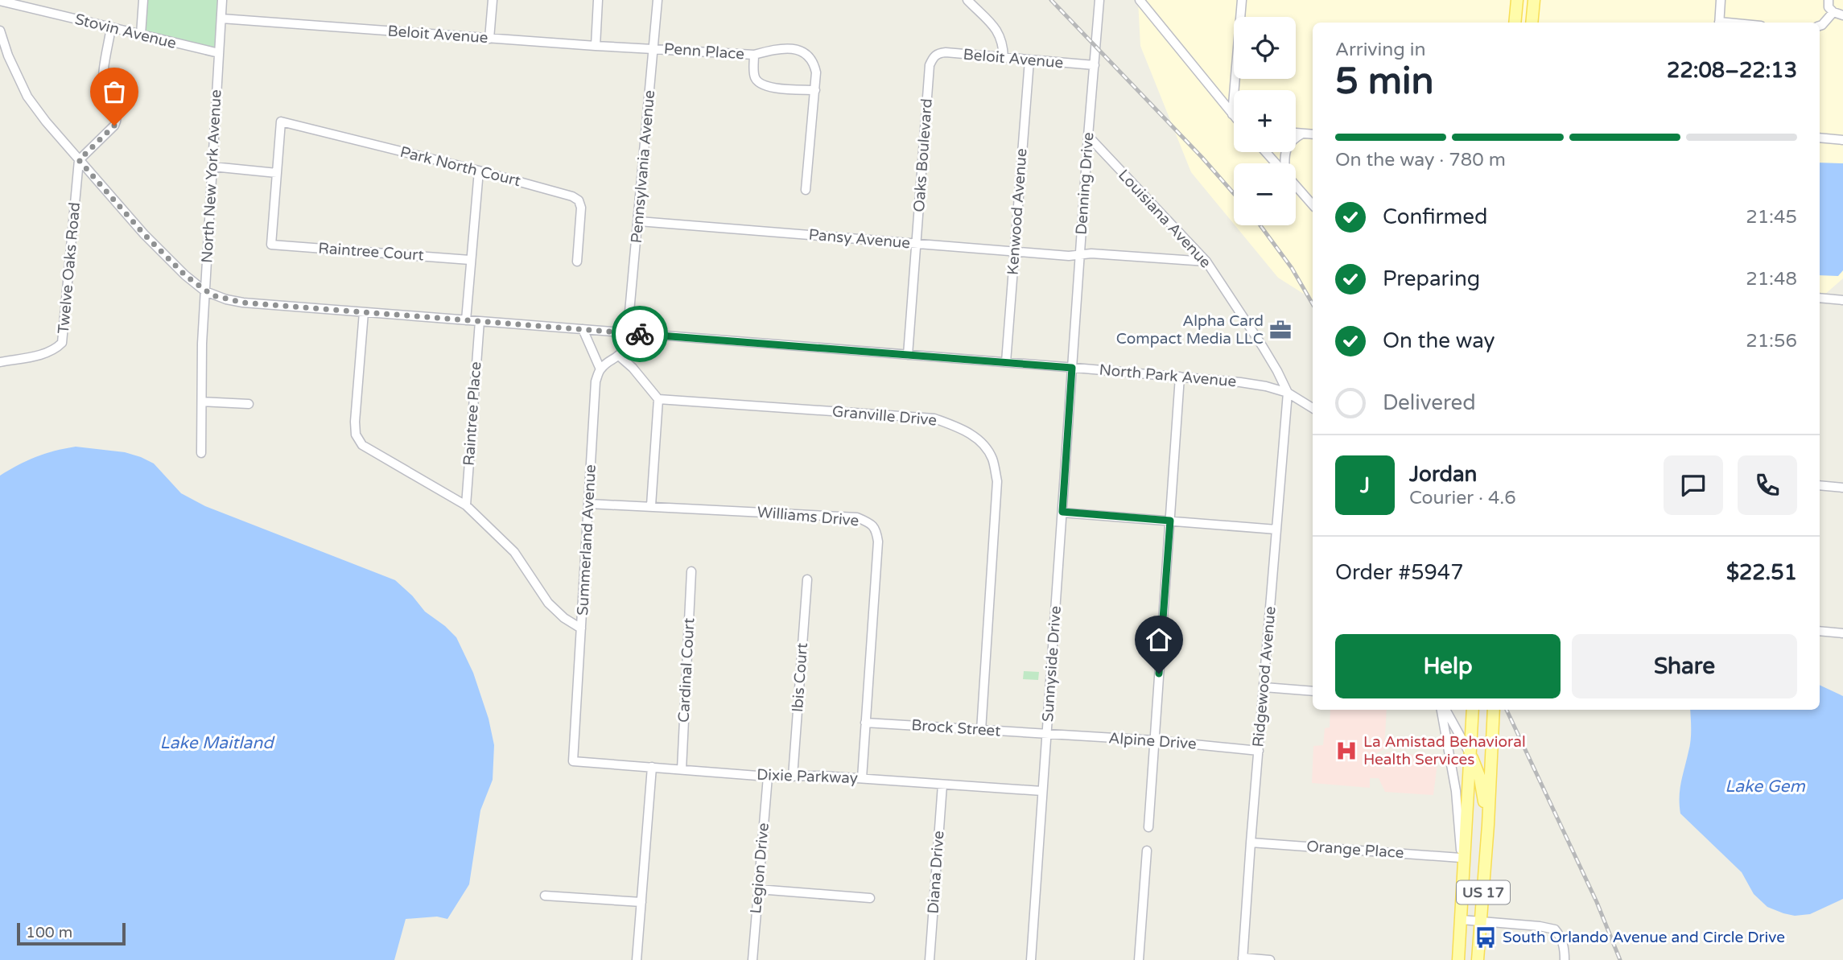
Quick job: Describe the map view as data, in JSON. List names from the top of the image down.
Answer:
{
  "streets": {
    "main road": ["US 17"],
    "street": [
      "Stovin Avenue",
      "Beloit Avenue",
      "Penn Place",
      "Oaks Boulevard",
      "Park North Court",
      "Pennsylvania Avenue",
      "North New York Avenue",
      "Denning Drive",
      "Kenwood Avenue",
      "Louisiana Avenue",
      "Pansy Avenue",
      "Raintree Court",
      "Twelve Oaks Road",
      "North Park Avenue",
      "Raintree Place",
      "Granville Drive",
      "Williams Drive",
      "Summerland Avenue",
      "Sunnyside Drive",
      "Cardinal Court",
      "Ridgewood Avenue",
      "Ibis Court",
      "Brock Street",
      "Alpine Drive",
      "Dixie Parkway",
      "Orange Place",
      "Legion Drive",
      "Diana Drive"
    ]
  },
  "crossings": [
    ["Stovin Avenue", "North New York Avenue"],
    ["Beloit Avenue", "Penn Place"],
    ["Beloit Avenue", "Oaks Boulevard"],
    ["Beloit Avenue", "Pennsylvania Avenue"],
    ["Beloit Avenue", "North New York Avenue"],
    ["Beloit Avenue", "Denning Drive"],
    ["Beloit Avenue", "Kenwood Avenue"],
    ["Penn Place", "Pennsylvania Avenue"],
    ["Oaks Boulevard", "Pansy Avenue"],
    ["Oaks Boulevard", "North Park Avenue"],
    ["Park North Court", "Raintree Court"],
    ["Pennsylvania Avenue", "Pansy Avenue"],
    ["Pennsylvania Avenue", "North Park Avenue"],
    ["North New York Avenue", "North Park Avenue"],
    ["Denning Drive", "Louisiana Avenue"],
    ["Denning Drive", "Pansy Avenue"],
    ["Denning Drive", "North Park Avenue"],
    ["Denning Drive", "Sunnyside Drive"],
    ["Kenwood Avenue", "Pansy Avenue"],
    ["Kenwood Avenue", "North Park Avenue"],
    ["Louisiana Avenue", "Pansy Avenue"],
    ["Louisiana Avenue", "North Park Avenue"],
    ["Louisiana Avenue", "Ridgewood Avenue"],
    ["Twelve Oaks Road", "North Park Avenue"],
    ["North Park Avenue", "Raintree Place"],
    ["North Park Avenue", "Sunnyside Drive"],
    ["North Park Avenue", "Ridgewood Avenue"],
    ["Granville Drive", "Brock Street"],
    ["Williams Drive", "Summerland Avenue"],
    ["Williams Drive", "Brock Street"],
    ["Williams Drive", "Dixie Parkway"],
    ["Summerland Avenue", "Dixie Parkway"],
    ["Sunnyside Drive", "Brock Street"],
    ["Sunnyside Drive", "Alpine Drive"],
    ["Sunnyside Drive", "Dixie Parkway"],
    ["Cardinal Court", "Dixie Parkway"],
    ["Ridgewood Avenue", "Alpine Drive"],
    ["Ridgewood Avenue", "Orange Place"],
    ["Ibis Court", "Dixie Parkway"],
    ["Brock Street", "Alpine Drive"],
    ["Dixie Parkway", "Legion Drive"],
    ["Dixie Parkway", "Diana Drive"]
  ],
  "water": ["Lake Maitland", "Lake Gem"],
  "places": {
    "office": ["Alpha Card Compact Media LLC"],
    "hospital": ["La Amistad Behavioral Health Services"],
    "bus stop": ["South Orlando Avenue and Circle Drive"]
  },
  "scale_bar": "100 m",
  "page": {
    "map_buttons": ["+", "−"],
    "heading": ["5 min", "Arriving in", "22:08–22:13"],
    "panel": [
      "Jordan",
      "Courier · 4.6",
      "Order #5947",
      "$22.51"
    ],
    "bar": "On the way · 780 m",
    "list": [
      ["Confirmed", "21:45"],
      ["Preparing", "21:48"],
      ["On the way", "21:56"],
      "Delivered"
    ],
    "round": "J",
    "buttons": ["Help", "Share"],
    "scale": "100 m"
  }
}
